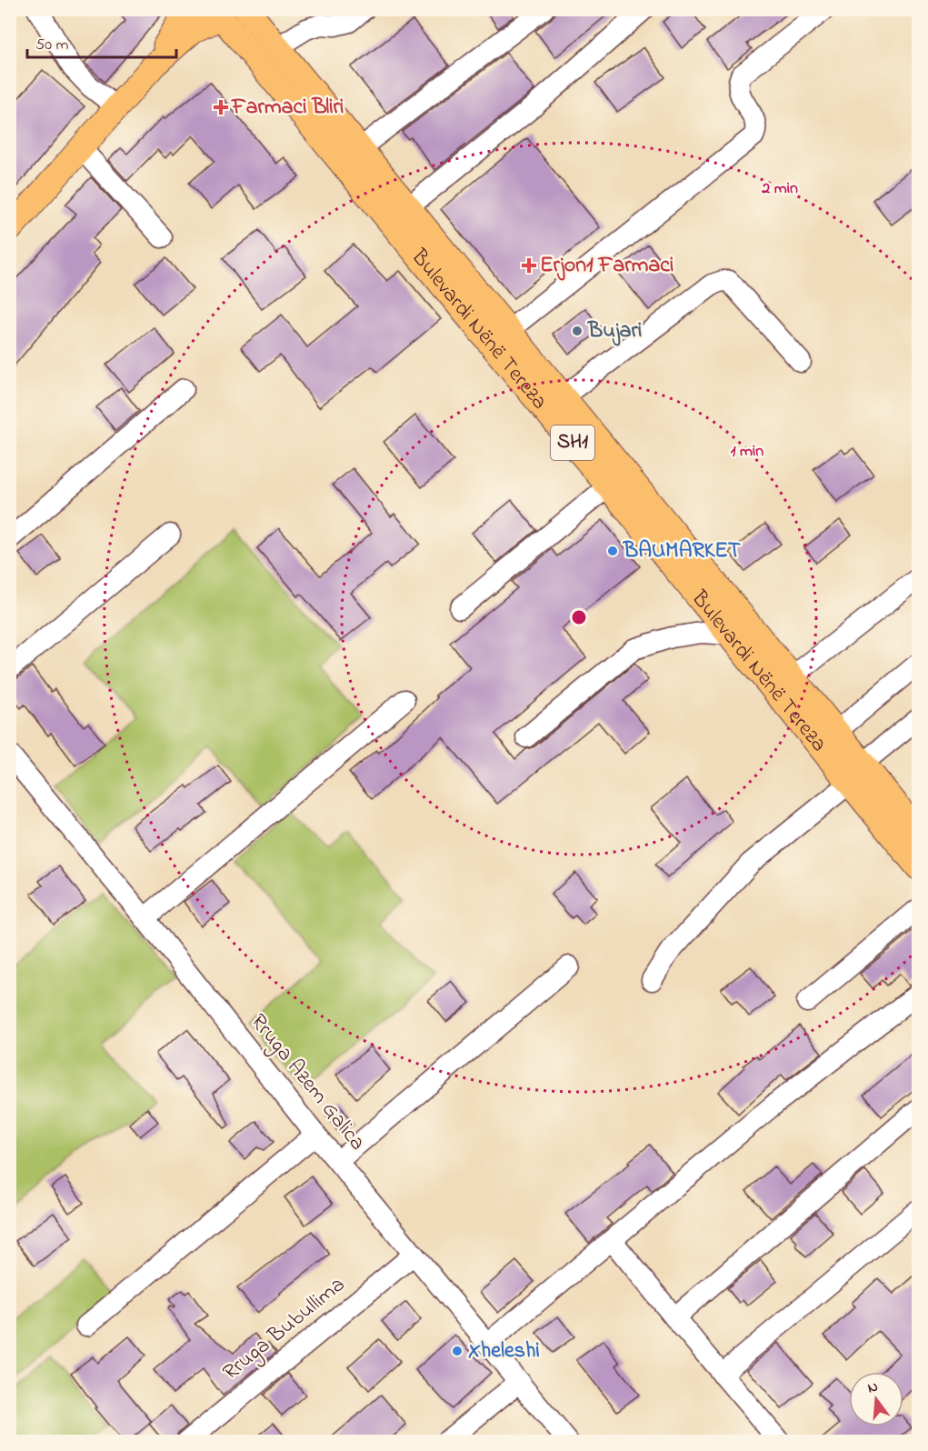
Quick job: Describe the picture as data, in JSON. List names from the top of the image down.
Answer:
{
  "streets": {
    "main road": ["Bulevardi Nënë Tereza", "SH1"],
    "street": ["Rruga Azem Galica", "Rruga Bubullima"]
  },
  "crossings": [
    ["Rruga Azem Galica", "Rruga Bubullima"]
  ],
  "places": {
    "health": ["Farmaci Bliri", "Erjon1 Farmaci"],
    "other": ["Bujari", "BAUMARKET", "Xheleshi"]
  },
  "scale_bar": "50 m",
  "north": "top",
  "rings": ["2 min", "1 min"]
}
